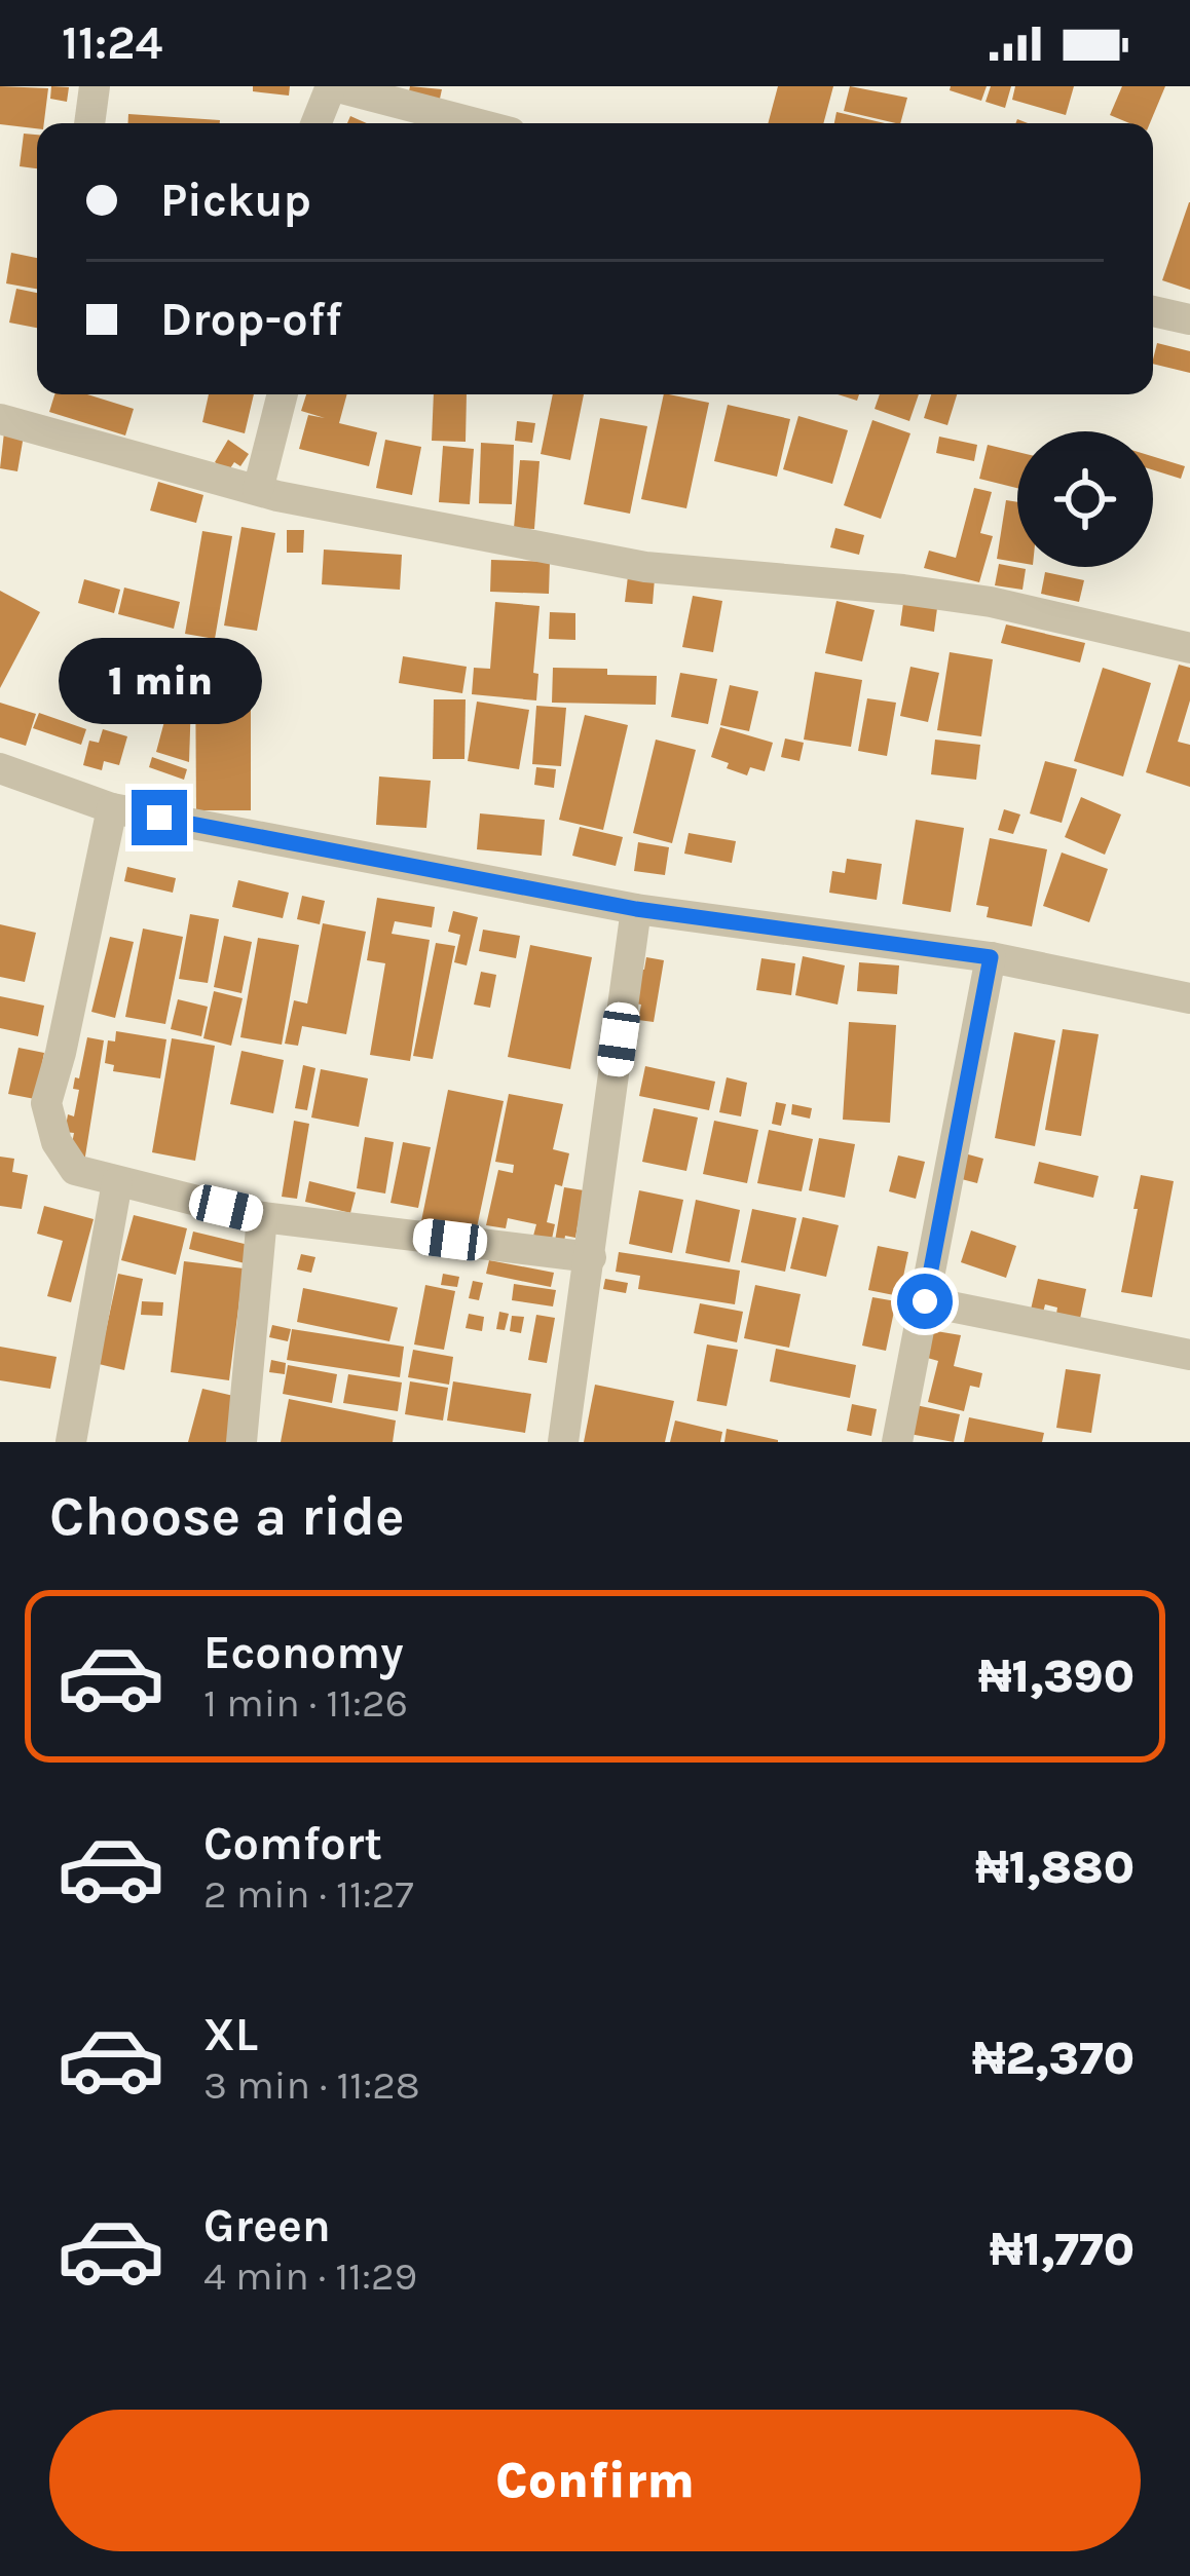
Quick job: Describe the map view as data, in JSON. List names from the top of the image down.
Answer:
{
  "page": {
    "status": "11:24",
    "banner": ["Pickup", "Drop-off"],
    "bubble": "1 min",
    "heading": "Choose a ride",
    "list": [
      {
        "name": "Economy",
        "note": "1 min · 11:26",
        "value": "₦1,390"
      },
      {
        "name": "Comfort",
        "note": "2 min · 11:27",
        "value": "₦1,880"
      },
      {
        "name": "XL",
        "note": "3 min · 11:28",
        "value": "₦2,370"
      },
      {
        "name": "Green",
        "note": "4 min · 11:29",
        "value": "₦1,770"
      }
    ],
    "buttons": "Confirm"
  }
}
